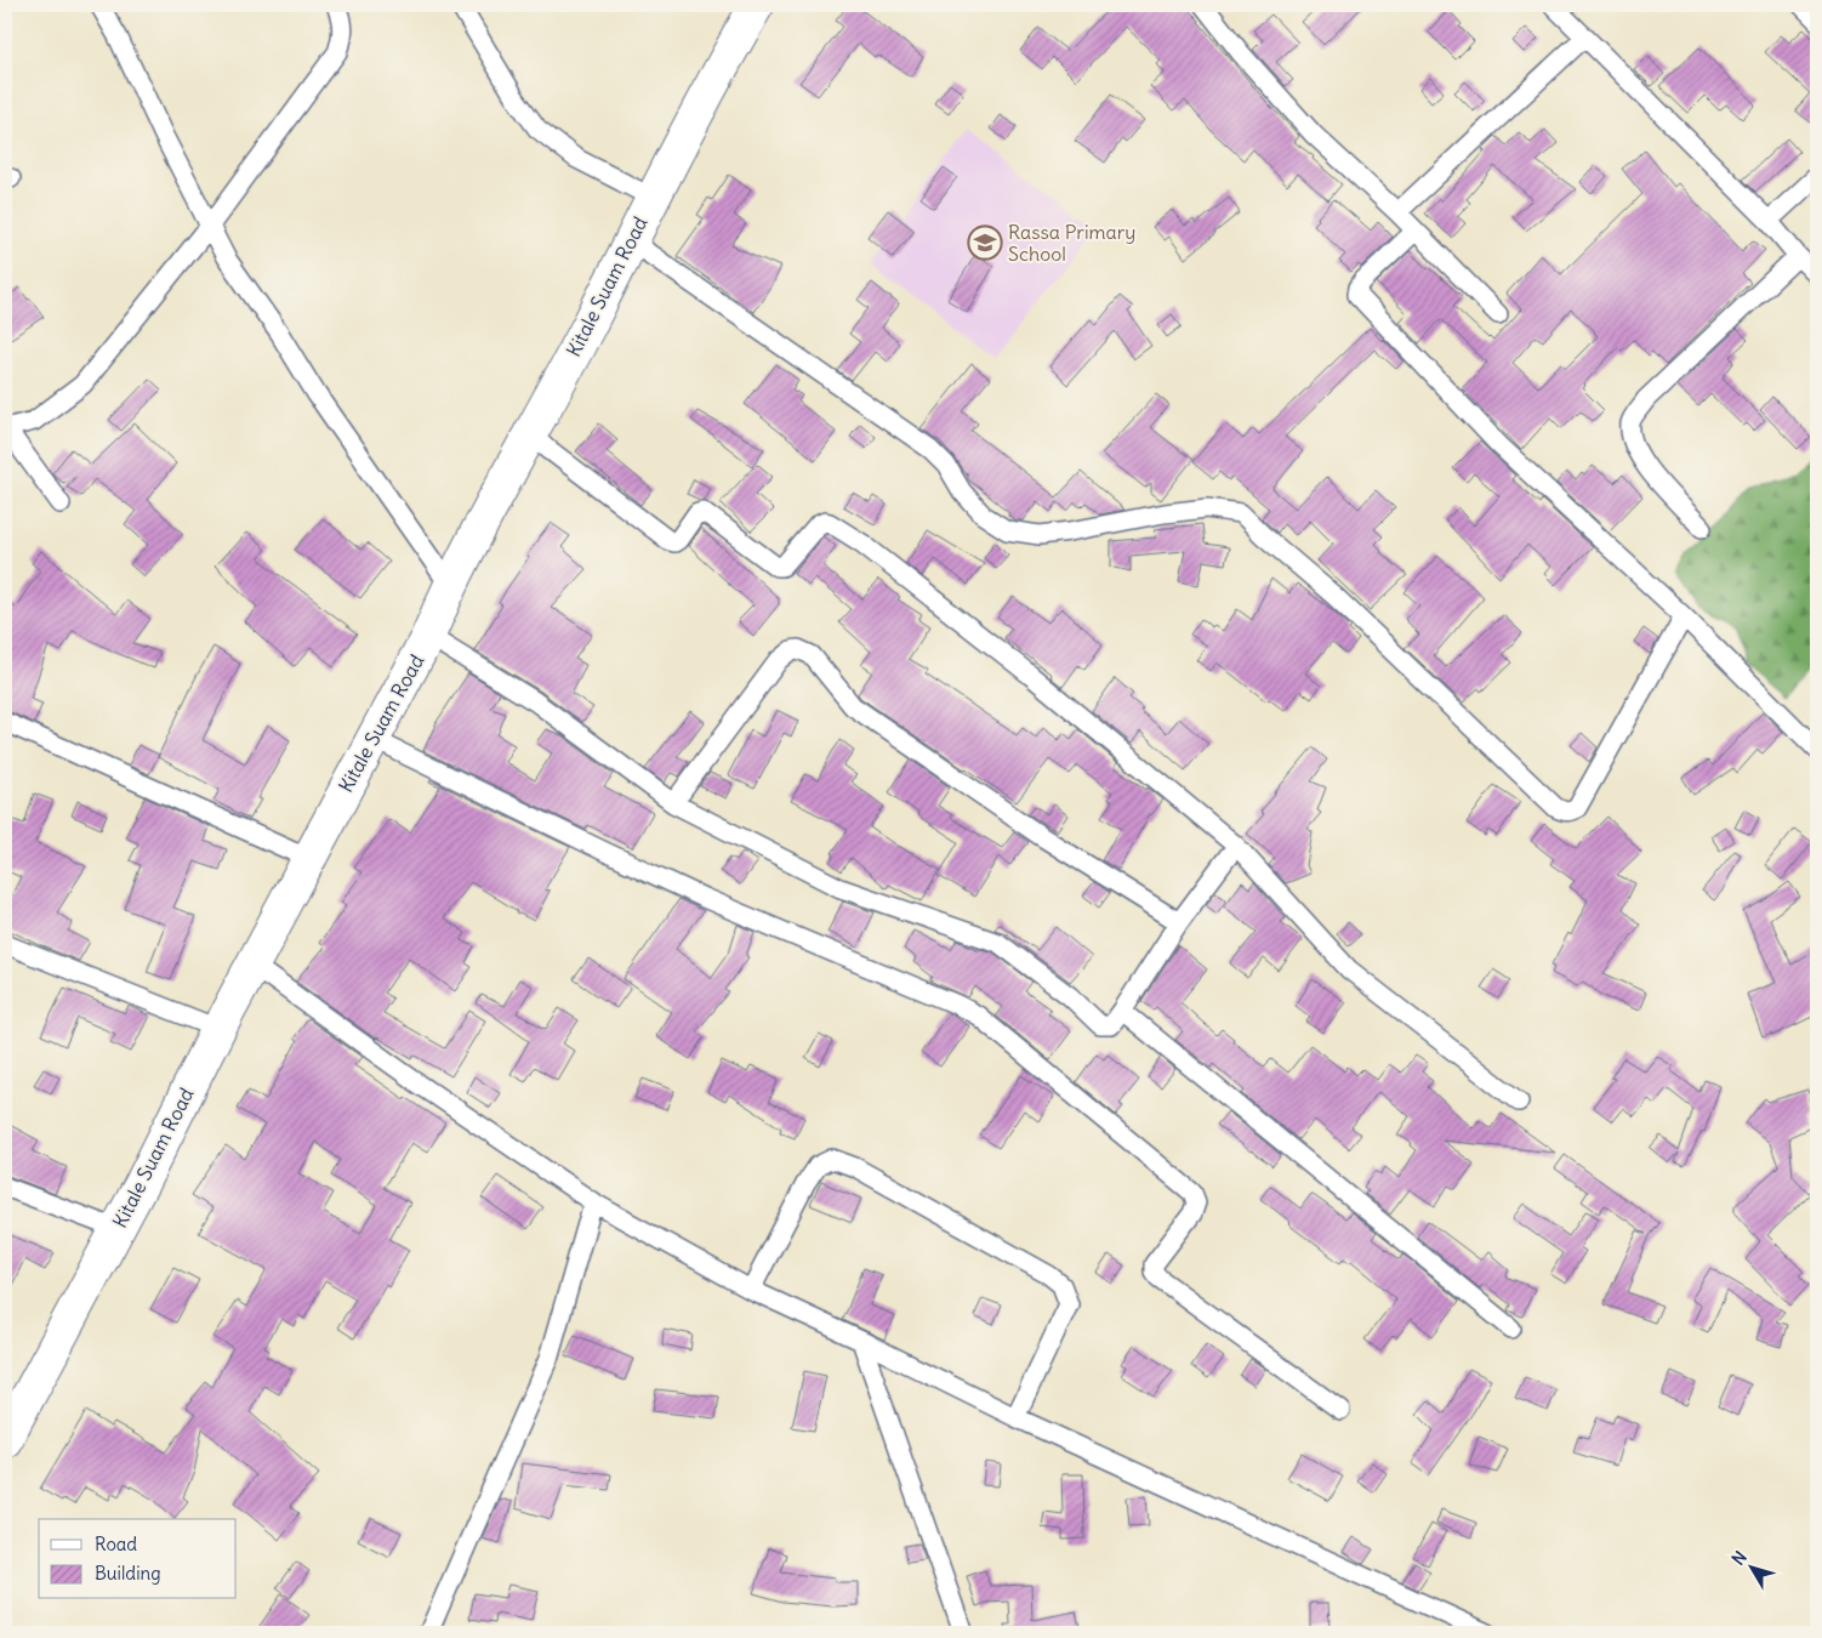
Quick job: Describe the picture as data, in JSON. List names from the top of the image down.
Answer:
{
  "streets": {
    "highway": ["Kitale Suam Road"]
  },
  "places": {
    "school or university": ["Rassa Primary School"]
  },
  "legend": ["Road", "Building"],
  "north": "top left"
}
